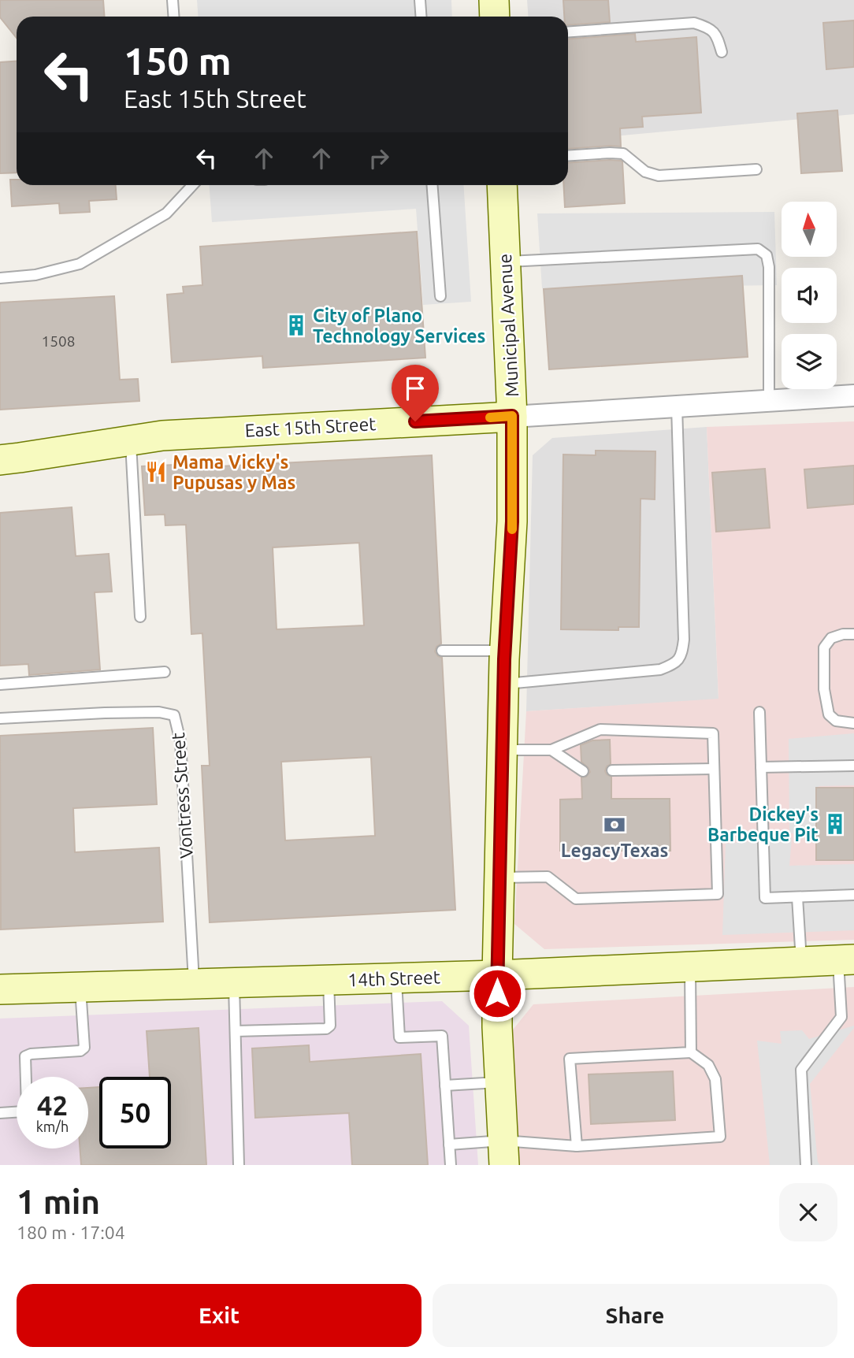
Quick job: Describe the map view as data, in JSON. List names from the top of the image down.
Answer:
{
  "streets": {
    "main road": ["Municipal Avenue", "East 15th Street", "14th Street"],
    "lane": ["Vontress Street"]
  },
  "crossings": [
    ["Municipal Avenue", "East 15th Street"],
    ["Municipal Avenue", "14th Street"],
    ["Vontress Street", "14th Street"]
  ],
  "places": {
    "building": ["City of Plano Technology Services", "Dickey's Barbeque Pit"],
    "restaurant": ["Mama Vicky's Pupusas y Mas"],
    "bank": ["LegacyTexas"]
  },
  "house_numbers": ["1508"],
  "north": "top",
  "page": {
    "turn": ["150 m", "East 15th Street"],
    "speed": "42 km/h",
    "limit": "50",
    "heading": ["1 min", "180 m · 17:04"],
    "buttons": ["Exit", "Share"]
  }
}
